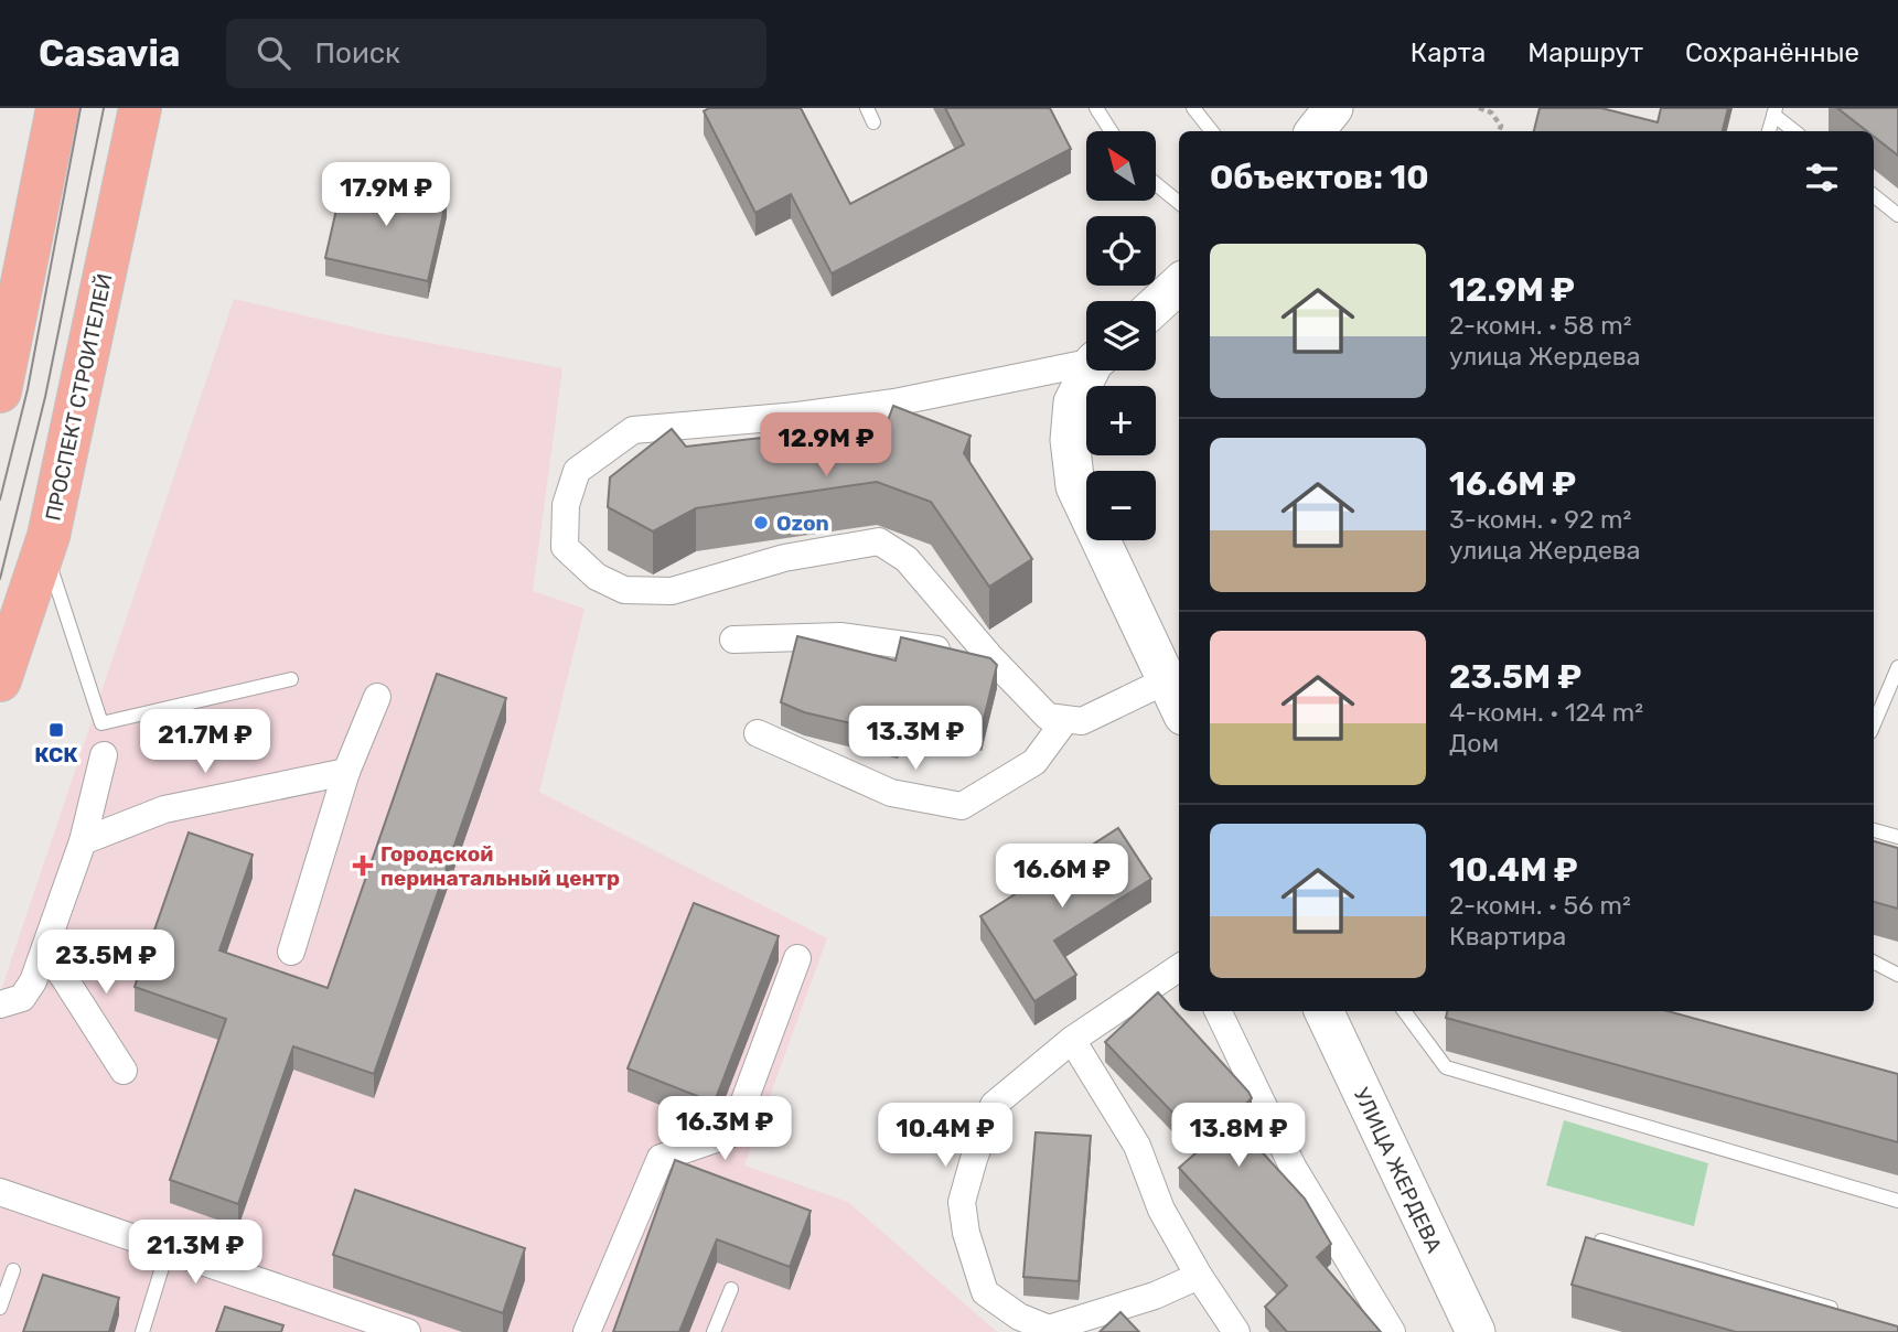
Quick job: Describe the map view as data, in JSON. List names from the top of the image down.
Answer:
{
  "streets": {
    "main road": ["ПРОСПЕКТ СТРОИТЕЛЕЙ", "УЛИЦА ЖЕРДЕВА"]
  },
  "places": {
    "other": ["Ozon"],
    "transit": ["КСК"],
    "health": ["Городской перинатальный центр"]
  },
  "north": "top left",
  "page": {
    "header": "Casavia",
    "search": "Поиск",
    "nav": ["Карта", "Маршрут", "Сохранённые"],
    "map_buttons": ["+", "−"],
    "heading": "Объектов: 10",
    "price": [
      "17.9M ₽",
      "12.9M ₽",
      "13.3M ₽",
      "21.7M ₽",
      "16.6M ₽",
      "23.5M ₽",
      "16.3M ₽",
      "10.4M ₽",
      "13.8M ₽",
      "21.3M ₽"
    ],
    "list": [
      {
        "name": "12.9M ₽",
        "note": "2-комн. · 58 m² · улица Жердева"
      },
      {
        "name": "16.6M ₽",
        "note": "3-комн. · 92 m² · улица Жердева"
      },
      {
        "name": "23.5M ₽",
        "note": "4-комн. · 124 m² · Дом"
      },
      {
        "name": "10.4M ₽",
        "note": "2-комн. · 56 m² · Квартира"
      }
    ]
  }
}
